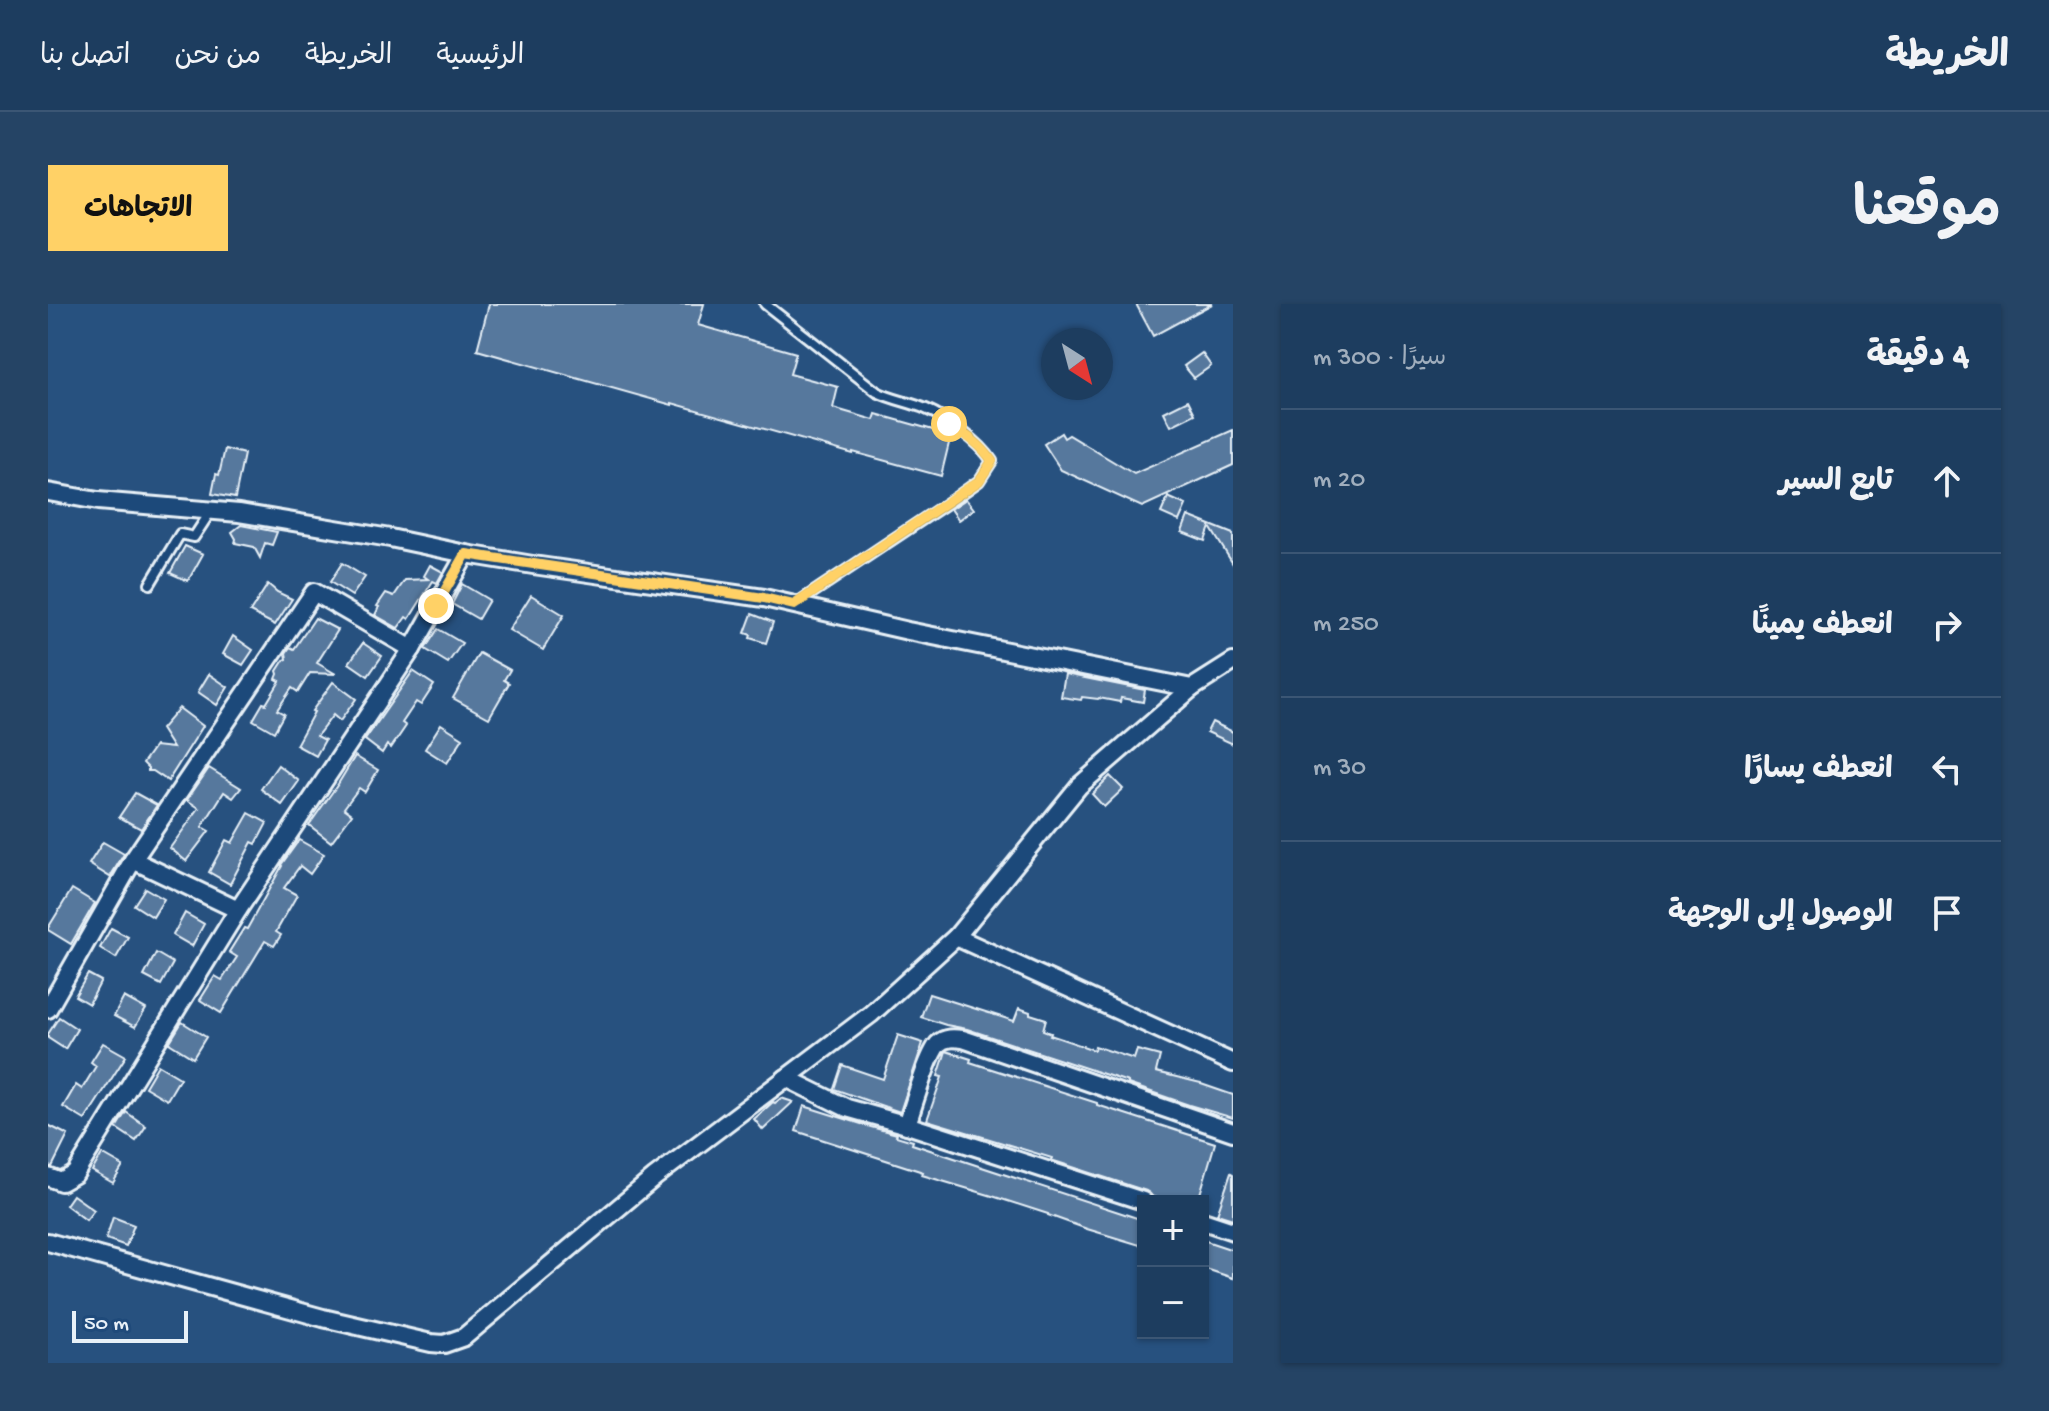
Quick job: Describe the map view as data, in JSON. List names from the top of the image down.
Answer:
{
  "scale_bar": "50 m",
  "north": "bottom right",
  "page": {
    "header": "الخريطة",
    "nav": [
      "الرئيسية",
      "الخريطة",
      "من نحن",
      "اتصل بنا"
    ],
    "title": "موقعنا",
    "buttons": "الاتجاهات",
    "heading": ["4 دقيقة", "سيرًا · 300 m"],
    "list": [
      ["تابع السير", "20 m"],
      ["انعطف يمينًا", "250 m"],
      ["انعطف يسارًا", "30 m"],
      "الوصول إلى الوجهة"
    ],
    "map_buttons": ["+", "−"],
    "scale": "50 m"
  }
}
